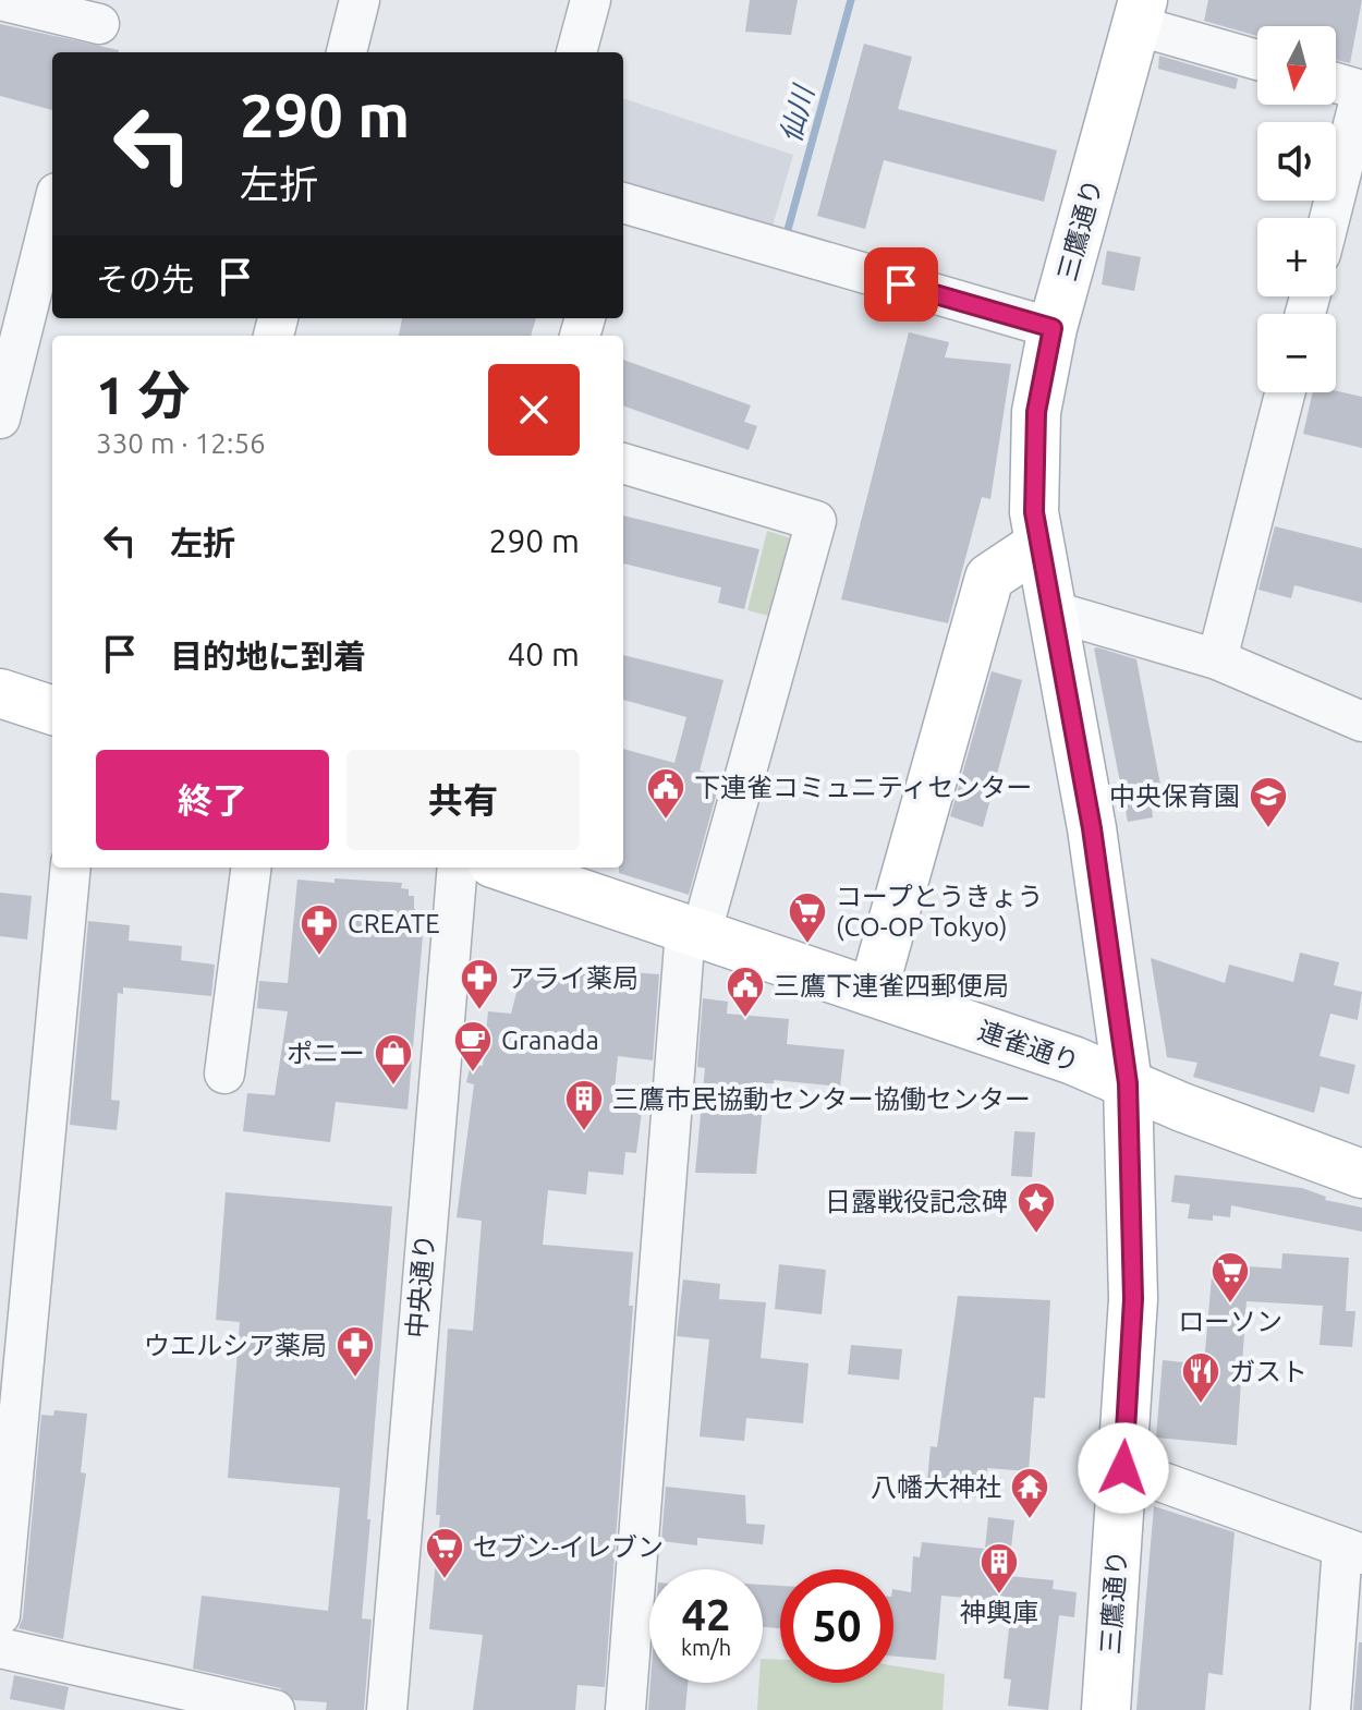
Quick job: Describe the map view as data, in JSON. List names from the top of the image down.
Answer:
{
  "streets": {
    "main road": ["三鷹通り", "連雀通り"],
    "street": ["中央通り"]
  },
  "crossings": [
    ["三鷹通り", "連雀通り"]
  ],
  "water": ["仙川"],
  "places": {
    "public building": ["下連雀コミュニティセンター", "三鷹下連雀四郵便局"],
    "school or university": ["中央保育園"],
    "supermarket": ["コープとうきょう (CO-OP Tokyo)", "ローソン", "セブン-イレブン"],
    "pharmacy": ["CREATE", "アライ薬局", "ウエルシア薬局"],
    "cafe": ["Granada"],
    "shop": ["ポニー"],
    "building": ["三鷹市民協動センター協働センター", "神輿庫"],
    "place": ["日露戦役記念碑"],
    "restaurant": ["ガスト"],
    "temple": ["八幡大神社"]
  },
  "north": "bottom",
  "page": {
    "map_buttons": ["+", "−"],
    "turn": ["290 m", "左折"],
    "then": "その先",
    "heading": ["1 分", "330 m · 12:56"],
    "list": [
      {
        "name": "左折",
        "value": "290 m"
      },
      {
        "name": "目的地に到着",
        "value": "40 m"
      }
    ],
    "buttons": ["終了", "共有"],
    "speed": "42 km/h",
    "limit": "50"
  }
}
